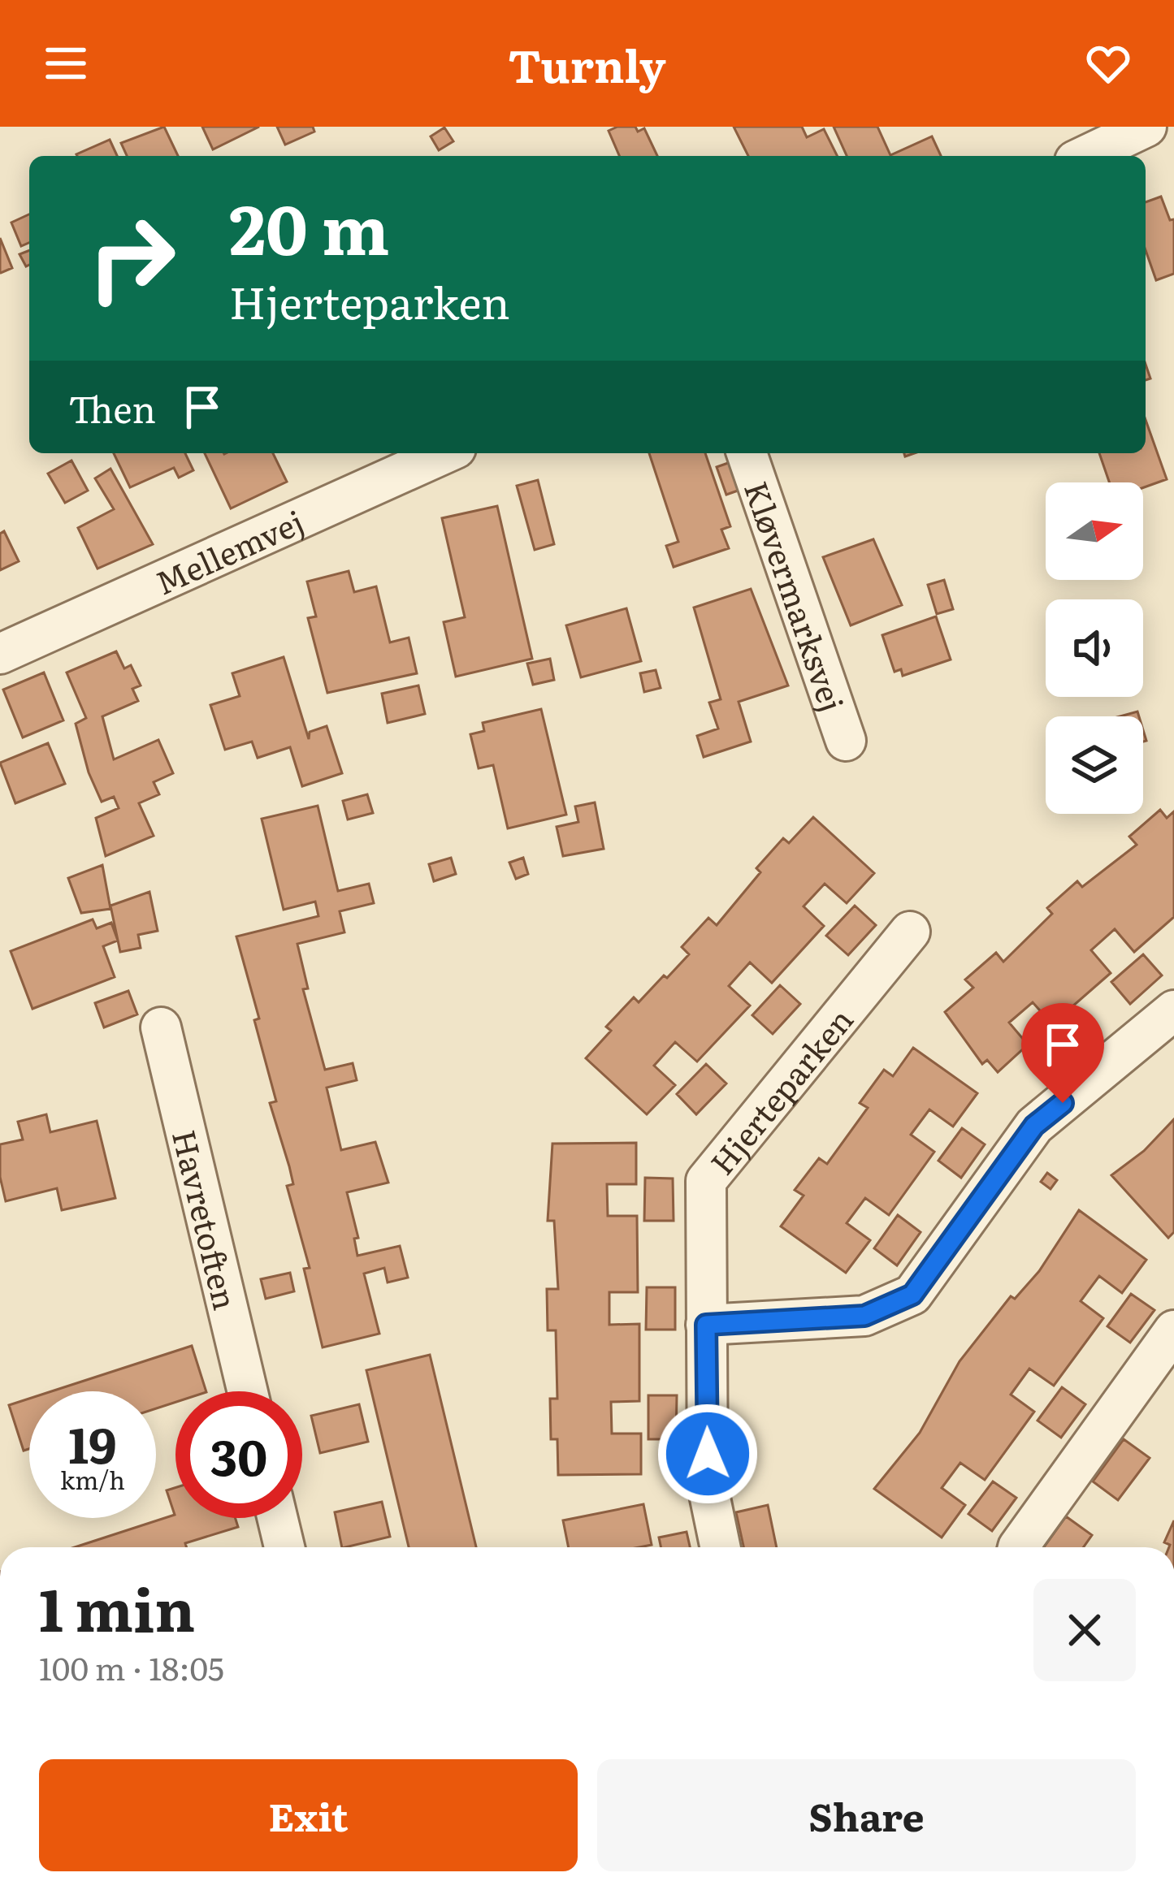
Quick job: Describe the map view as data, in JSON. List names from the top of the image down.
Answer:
{
  "streets": {
    "street": [
      "Mellemvej",
      "Kløvermarksvej",
      "Hjerteparken",
      "Havretoften"
    ]
  },
  "north": "right",
  "page": {
    "header": "Turnly",
    "turn": ["20 m", "Hjerteparken"],
    "then": "Then",
    "speed": "19 km/h",
    "limit": "30",
    "heading": ["1 min", "100 m · 18:05"],
    "buttons": ["Exit", "Share"]
  }
}
